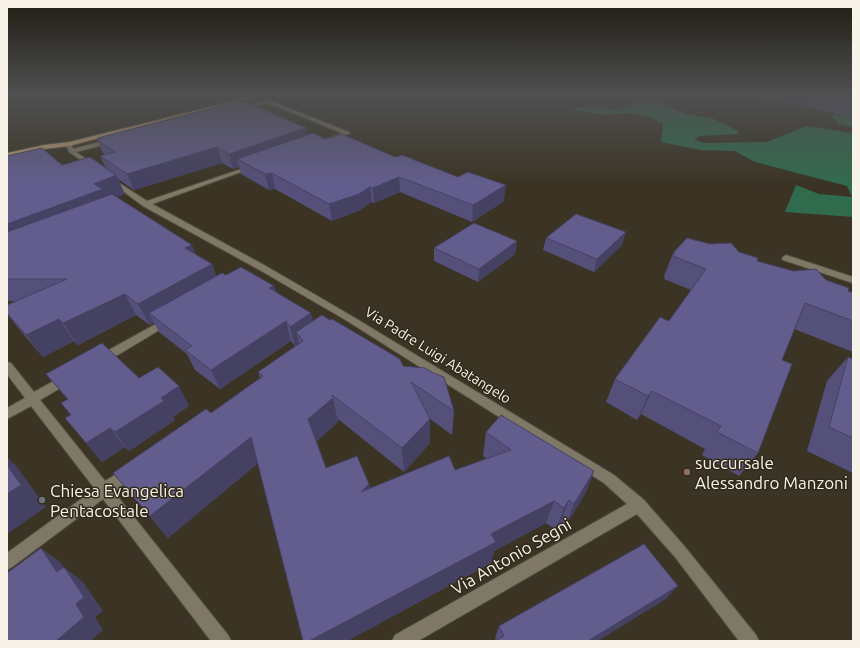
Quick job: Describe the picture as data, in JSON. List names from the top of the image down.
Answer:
{
  "streets": {
    "street": ["Via Padre Luigi Abatangelo", "Via Antonio Segni"]
  },
  "crossings": [
    ["Via Padre Luigi Abatangelo", "Via Antonio Segni"]
  ],
  "places": ["succursale Alessandro Manzoni", "Chiesa Evangelica Pentacostale"]
}
